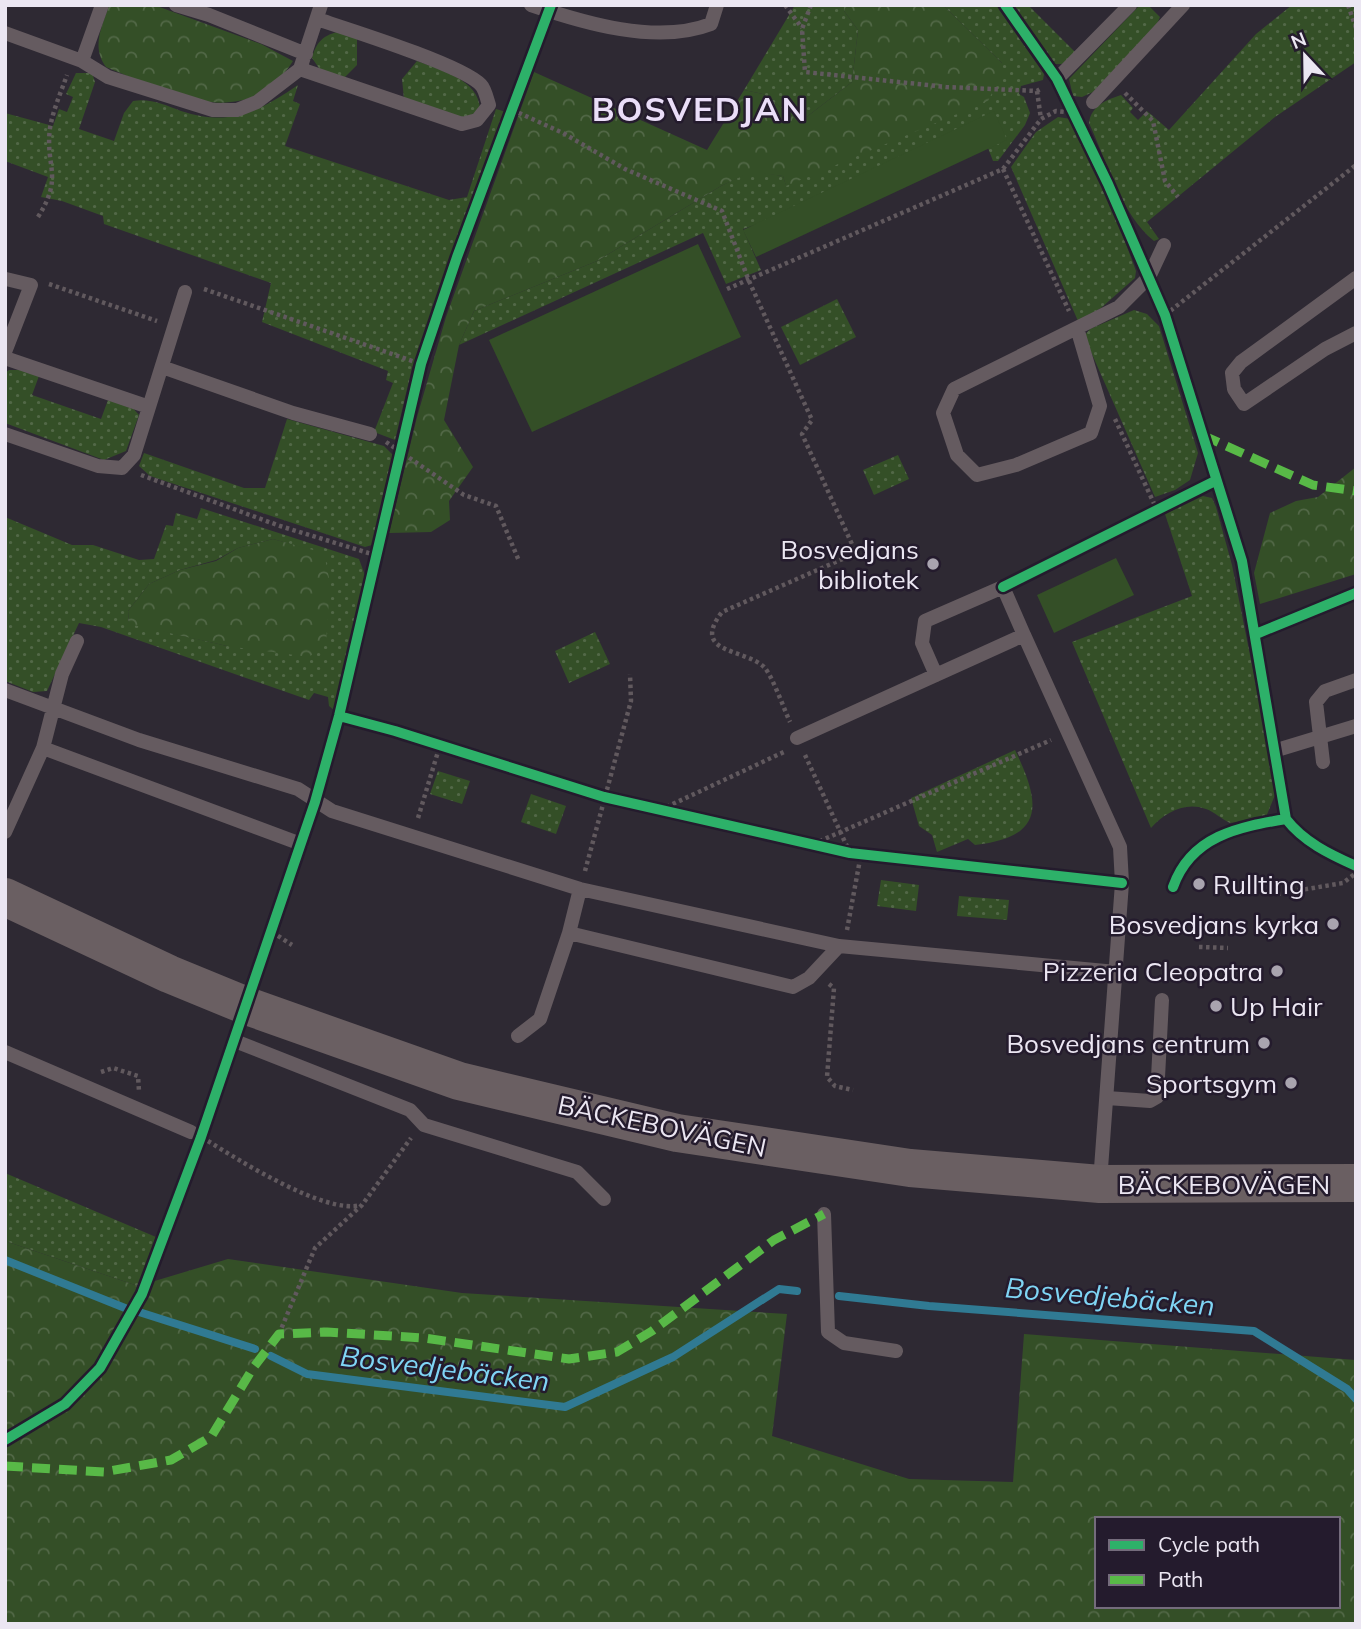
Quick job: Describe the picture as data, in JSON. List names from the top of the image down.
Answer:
{
  "streets": {
    "street": ["BÄCKEBOVÄGEN"]
  },
  "districts": ["BOSVEDJAN"],
  "water": ["Bosvedjebäcken"],
  "places": [
    "Bosvedjans bibliotek",
    "Rullting",
    "Bosvedjans kyrka",
    "Pizzeria Cleopatra",
    "Up Hair",
    "Bosvedjans centrum",
    "Sportsgym"
  ],
  "legend": ["Cycle path", "Path"],
  "north": "top"
}
